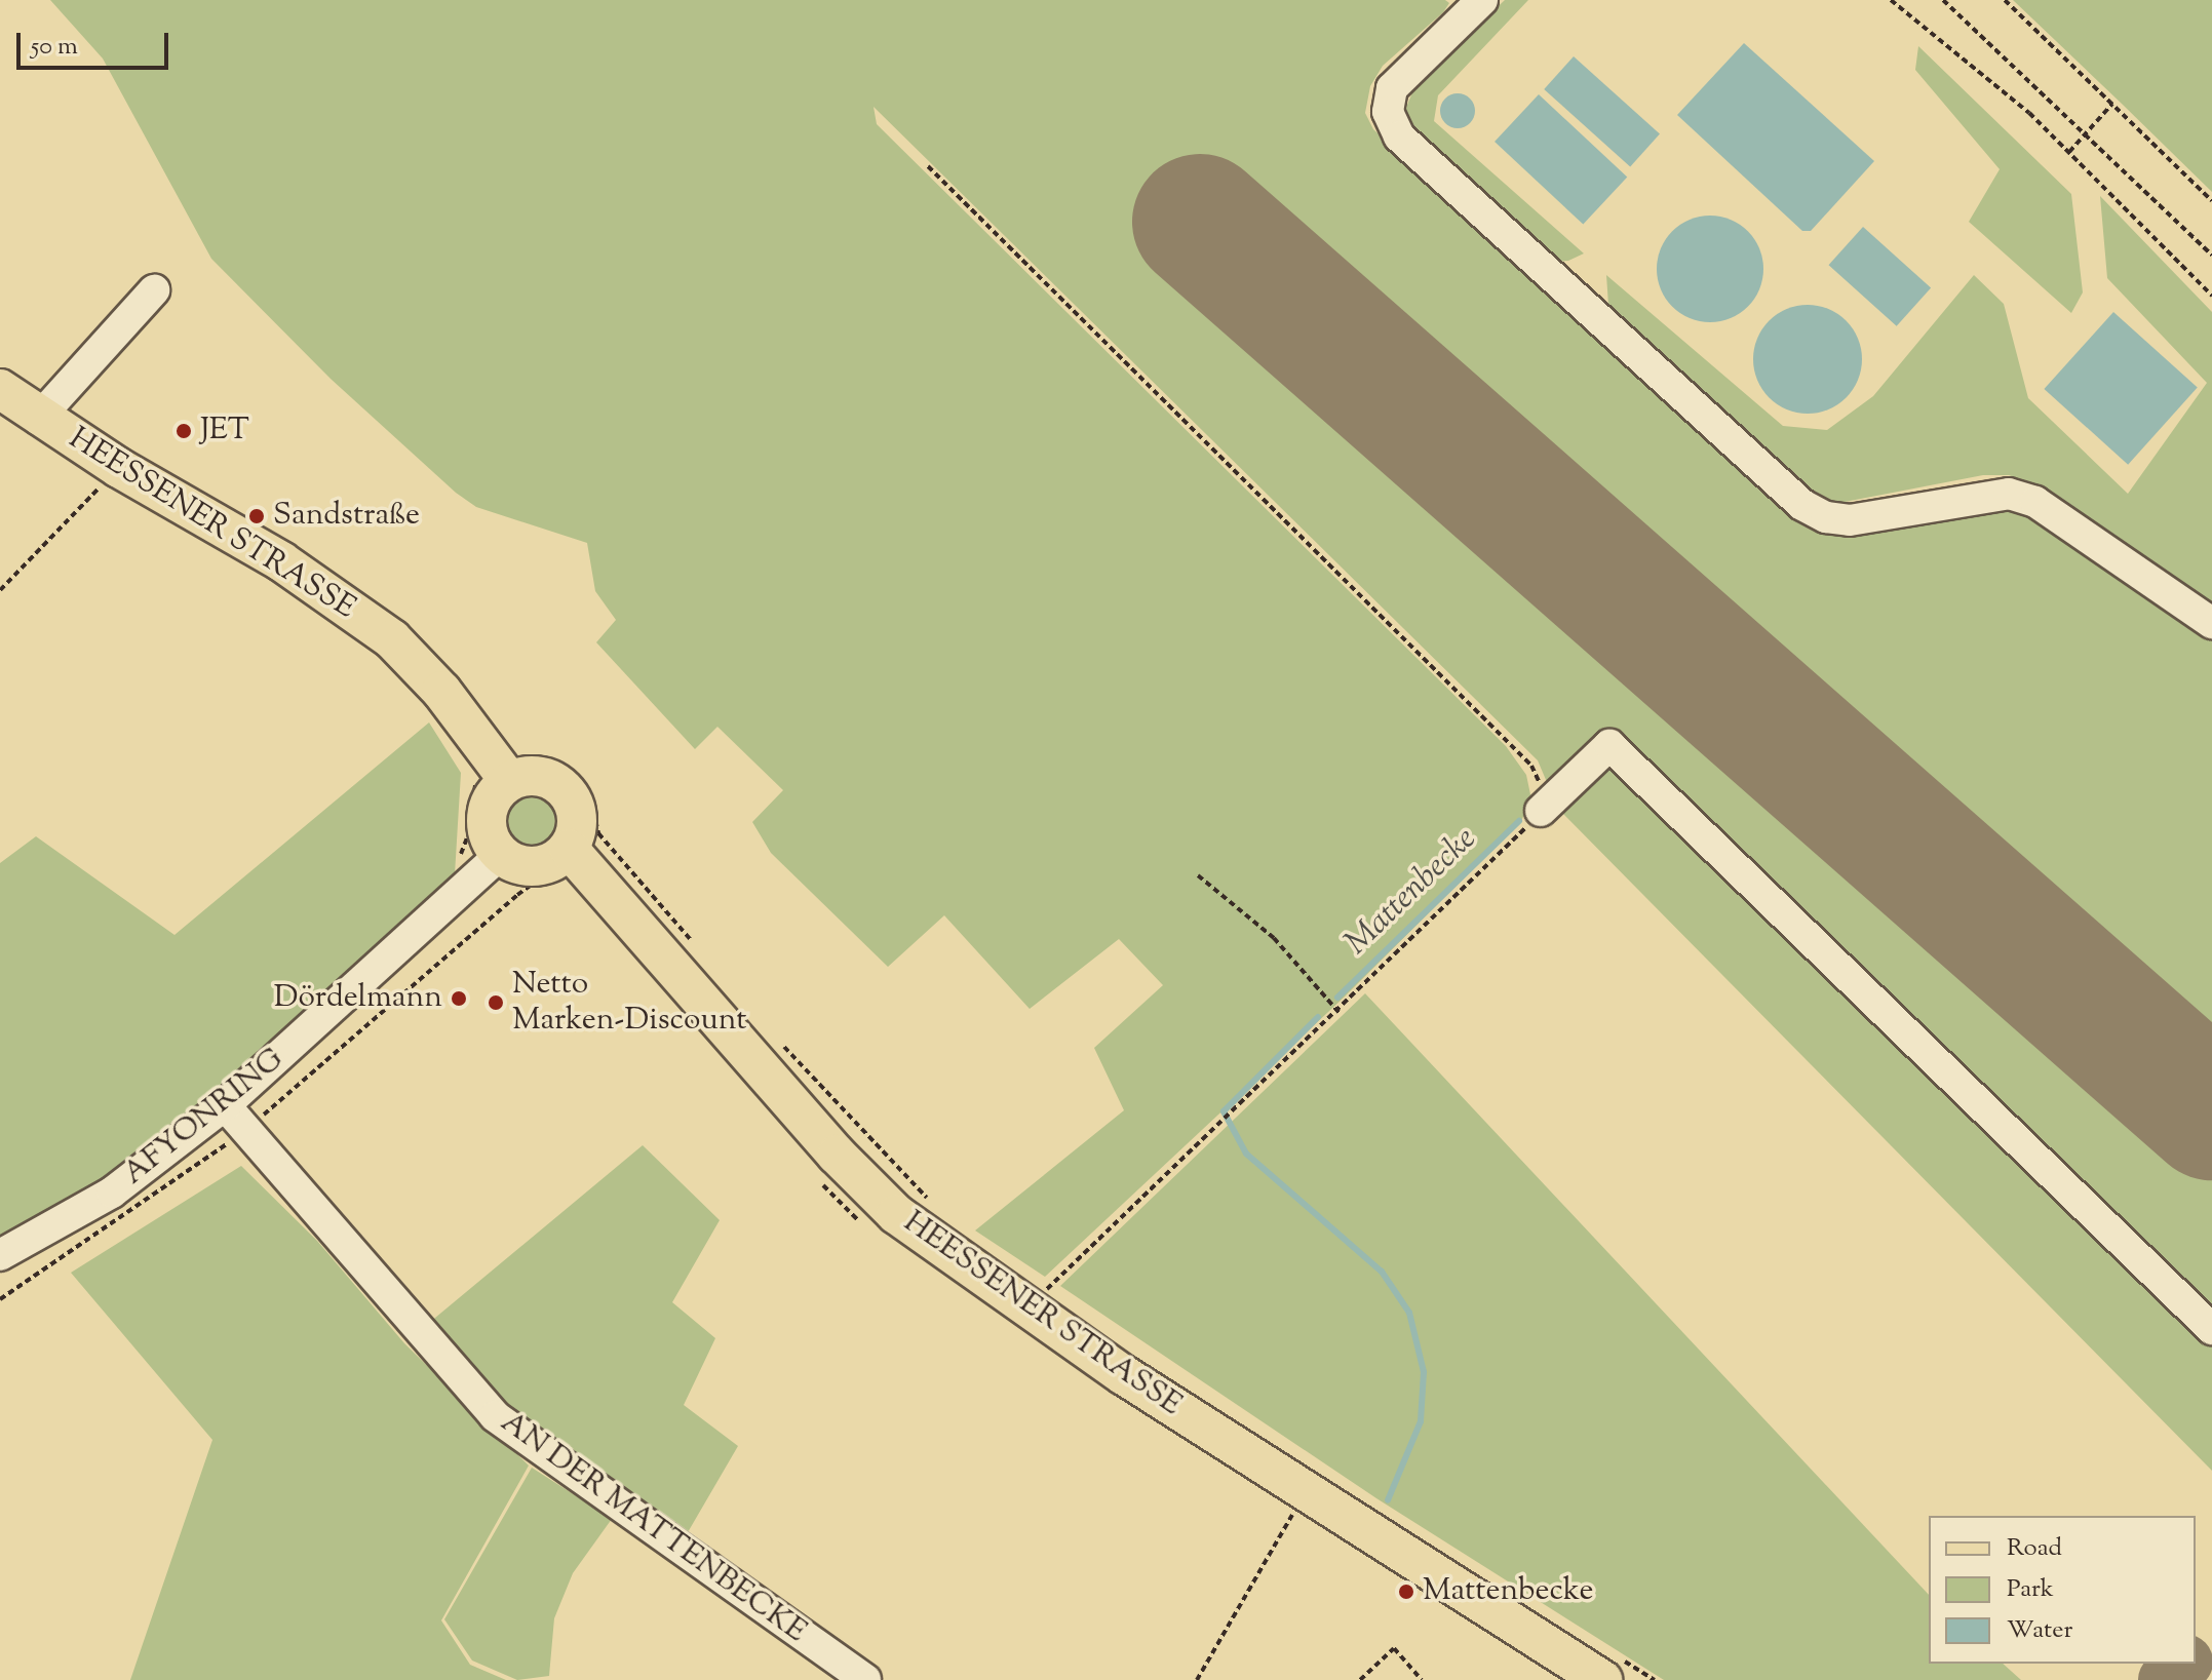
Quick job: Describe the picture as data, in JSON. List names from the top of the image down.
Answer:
{
  "streets": {
    "main road": ["HEESSENER STRASSE"],
    "street": ["AFYONRING", "AN DER MATTENBECKE"]
  },
  "crossings": [
    ["HEESSENER STRASSE", "AFYONRING"],
    ["AFYONRING", "AN DER MATTENBECKE"]
  ],
  "water": ["Mattenbecke"],
  "places": [
    "JET",
    "Sandstraße",
    "Dördelmann",
    "Netto Marken-Discount",
    "Mattenbecke"
  ],
  "legend": ["Road", "Park", "Water"],
  "scale_bar": "50 m"
}
